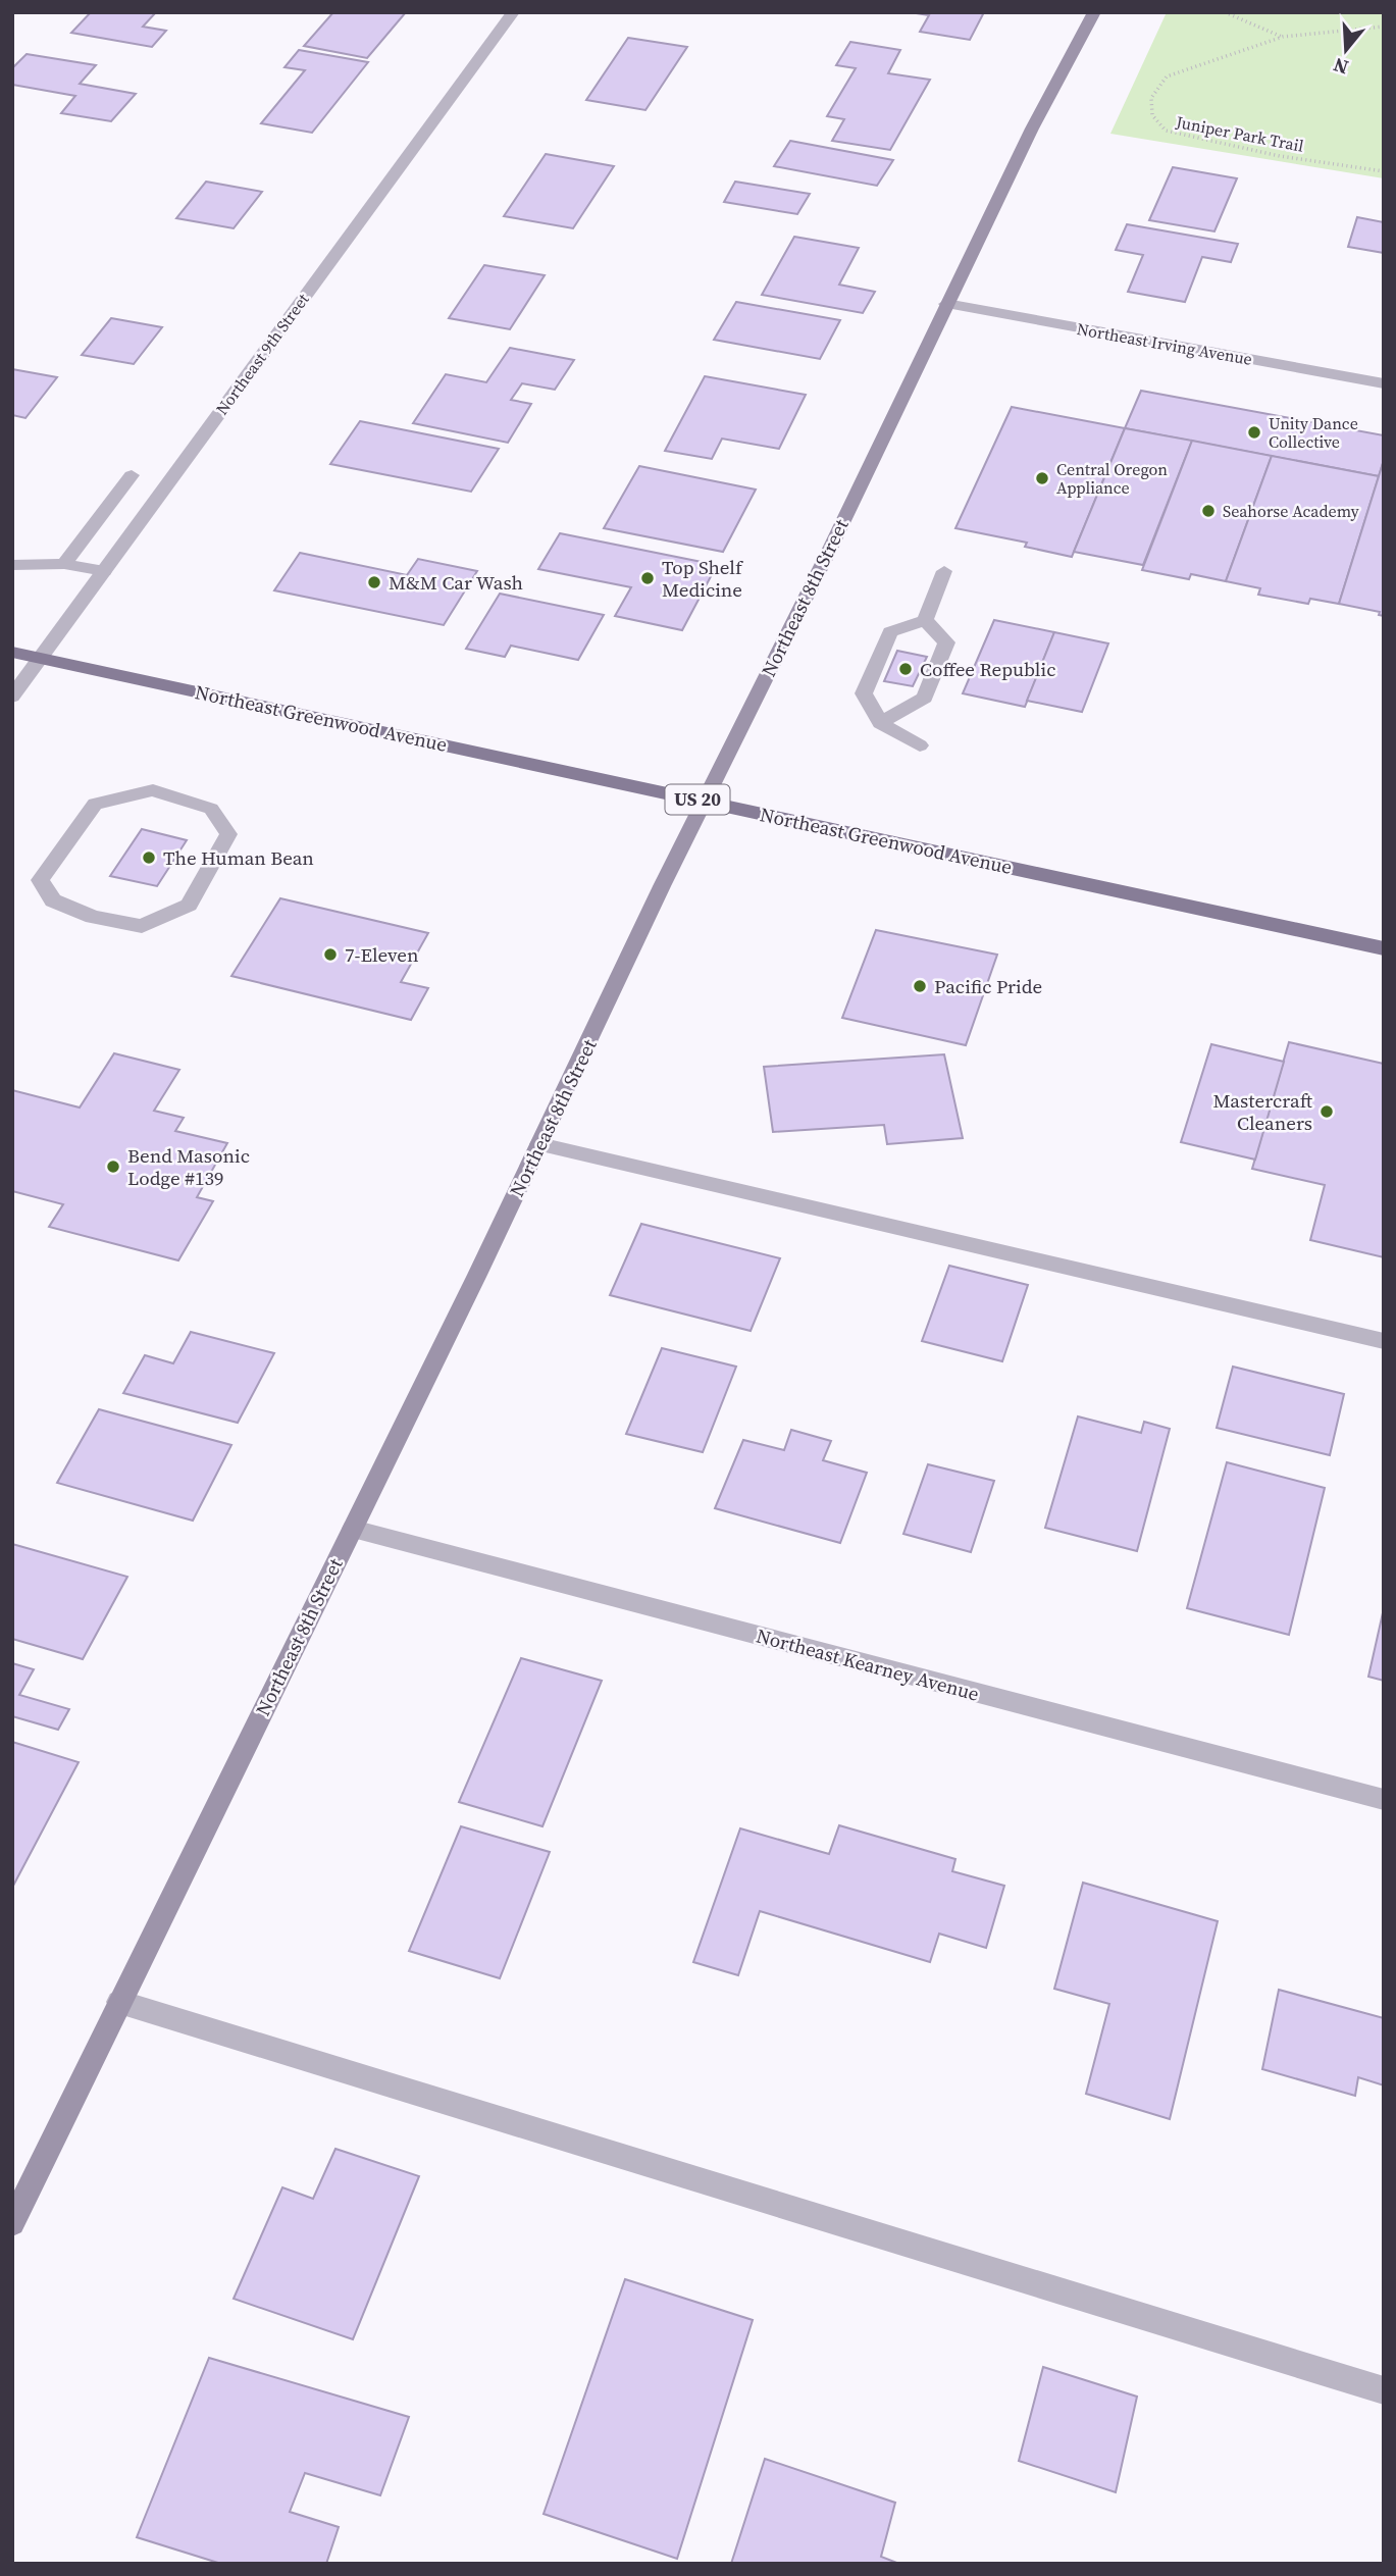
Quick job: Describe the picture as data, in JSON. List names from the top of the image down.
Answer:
{
  "streets": {
    "main road": ["Northeast Greenwood Avenue", "US 20"],
    "street": [
      "Northeast Irving Avenue",
      "Northeast 9th Street",
      "Northeast 8th Street",
      "Northeast Kearney Avenue"
    ],
    "path": ["Juniper Park Trail"]
  },
  "crossings": [
    ["Northeast Irving Avenue", "Northeast 8th Street"],
    ["Northeast 9th Street", "Northeast Greenwood Avenue"],
    ["Northeast 8th Street", "Northeast Greenwood Avenue"],
    ["Northeast 8th Street", "Northeast Kearney Avenue"]
  ],
  "places": [
    "Unity Dance Collective",
    "Central Oregon Appliance",
    "Seahorse Academy",
    "Top Shelf Medicine",
    "M&M Car Wash",
    "Coffee Republic",
    "The Human Bean",
    "7-Eleven",
    "Pacific Pride",
    "Mastercraft Cleaners",
    "Bend Masonic Lodge #139"
  ],
  "north": "bottom"
}
